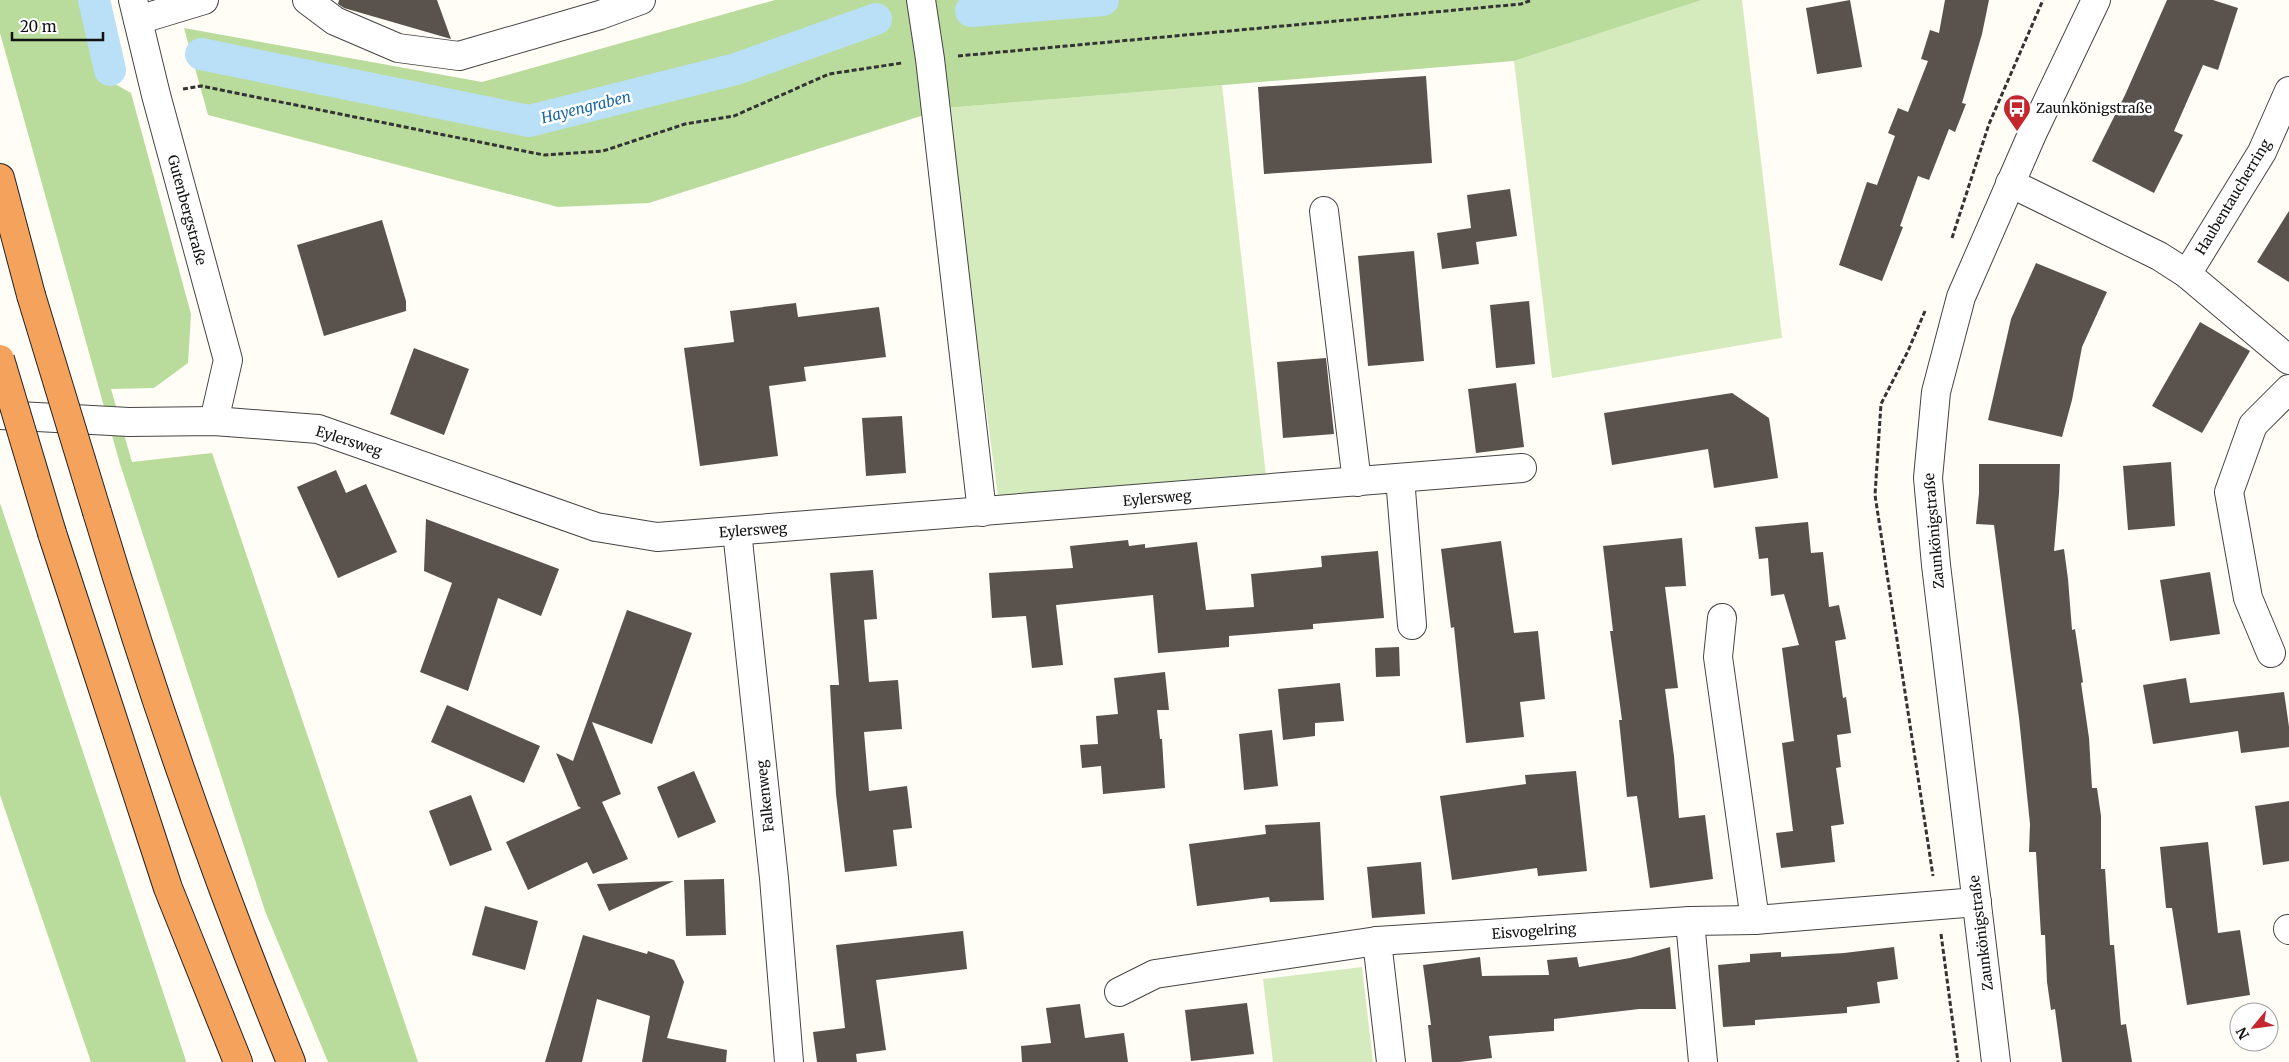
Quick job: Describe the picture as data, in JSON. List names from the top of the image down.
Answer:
{
  "streets": {
    "street": [
      "Haubentaucherring",
      "Gutenbergstraße",
      "Eylersweg",
      "Zaunkönigstraße",
      "Falkenweg",
      "Eisvogelring"
    ]
  },
  "crossings": [
    ["Gutenbergstraße", "Eylersweg"],
    ["Eylersweg", "Falkenweg"],
    ["Zaunkönigstraße", "Eisvogelring"]
  ],
  "water": ["Hayengraben"],
  "places": {
    "bus stop": ["Zaunkönigstraße"]
  },
  "scale_bar": "20 m",
  "north": "bottom left"
}
